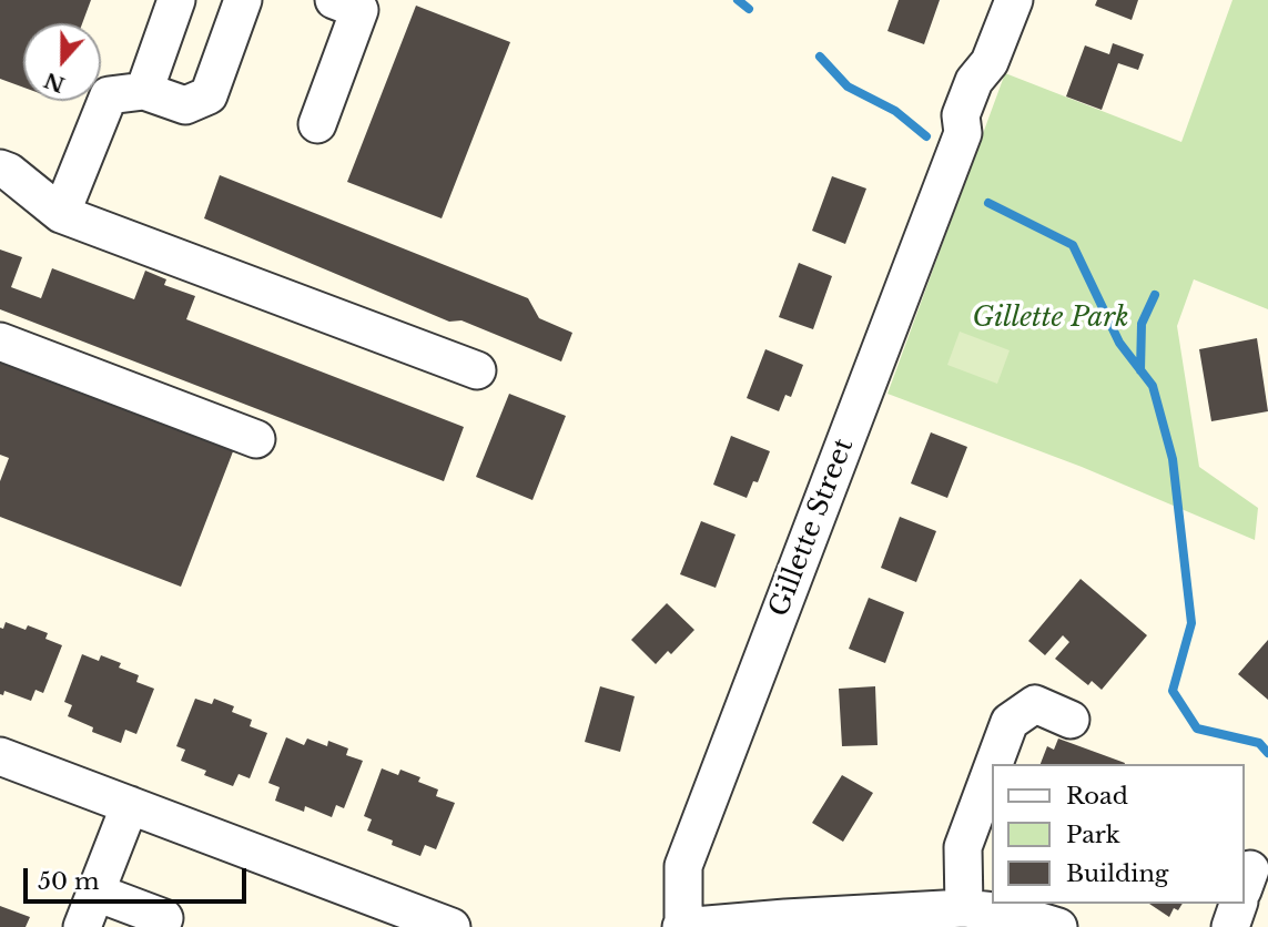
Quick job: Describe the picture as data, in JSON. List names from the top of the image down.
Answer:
{
  "streets": {
    "street": ["Gillette Street"]
  },
  "parks": ["Gillette Park"],
  "legend": ["Road", "Park", "Building"],
  "scale_bar": "50 m",
  "north": "bottom"
}
